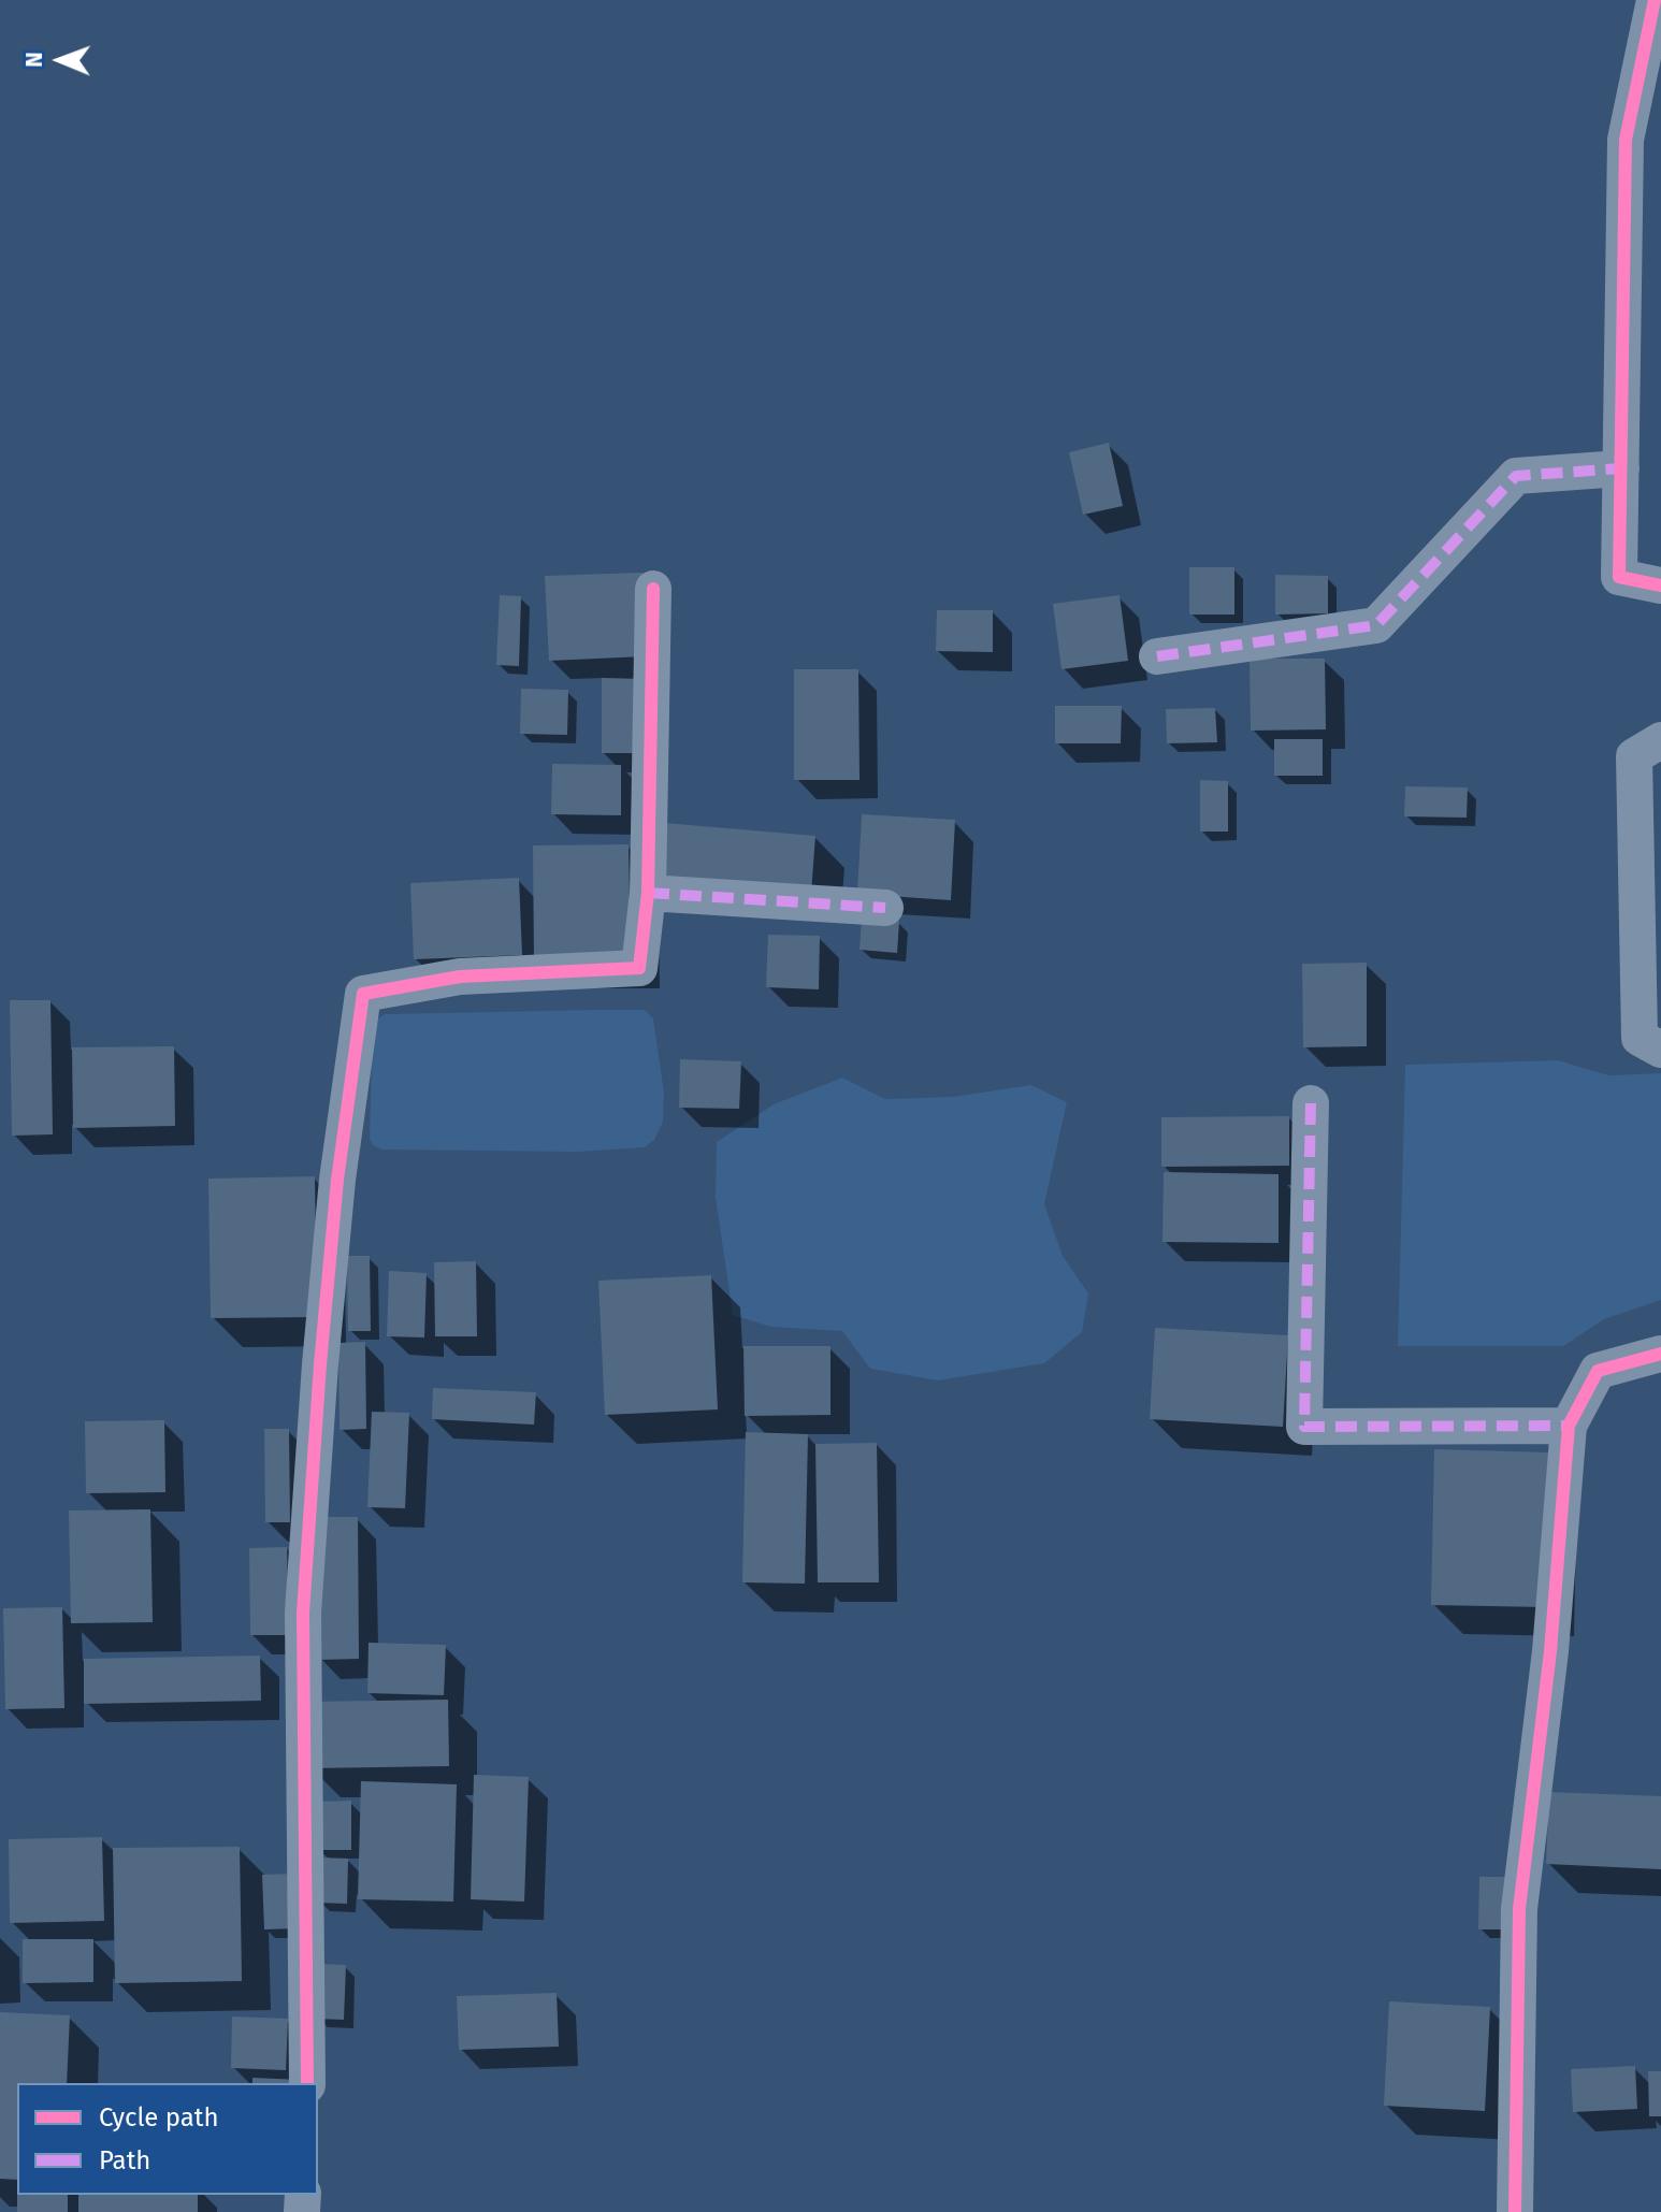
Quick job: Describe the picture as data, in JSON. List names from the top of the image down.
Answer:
{
  "legend": ["Cycle path", "Path"],
  "north": "left"
}
